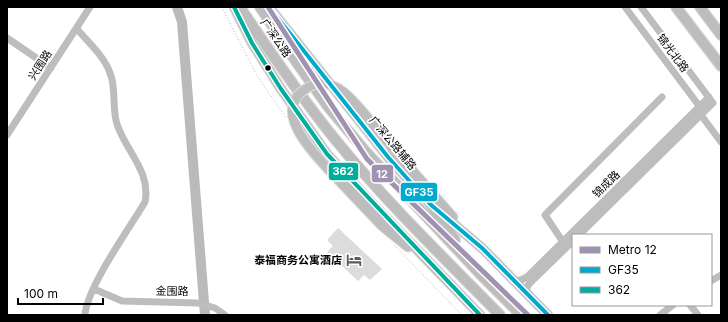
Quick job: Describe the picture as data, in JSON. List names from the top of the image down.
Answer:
{
  "streets": {
    "highway": ["广深公路"],
    "main road": ["广深公路辅路"],
    "street": [
      "锦光北路",
      "兴围路",
      "锦成路",
      "金围路"
    ]
  },
  "crossings": [
    ["锦光北路", "锦成路"],
    ["广深公路辅路", "锦成路"]
  ],
  "places": {
    "hotel": ["泰福商务公寓酒店"]
  },
  "lines": ["metro line 12", "transit line GF35", "transit line 362"],
  "legend": ["Metro 12", "GF35", "362"],
  "scale_bar": "100 m"
}
